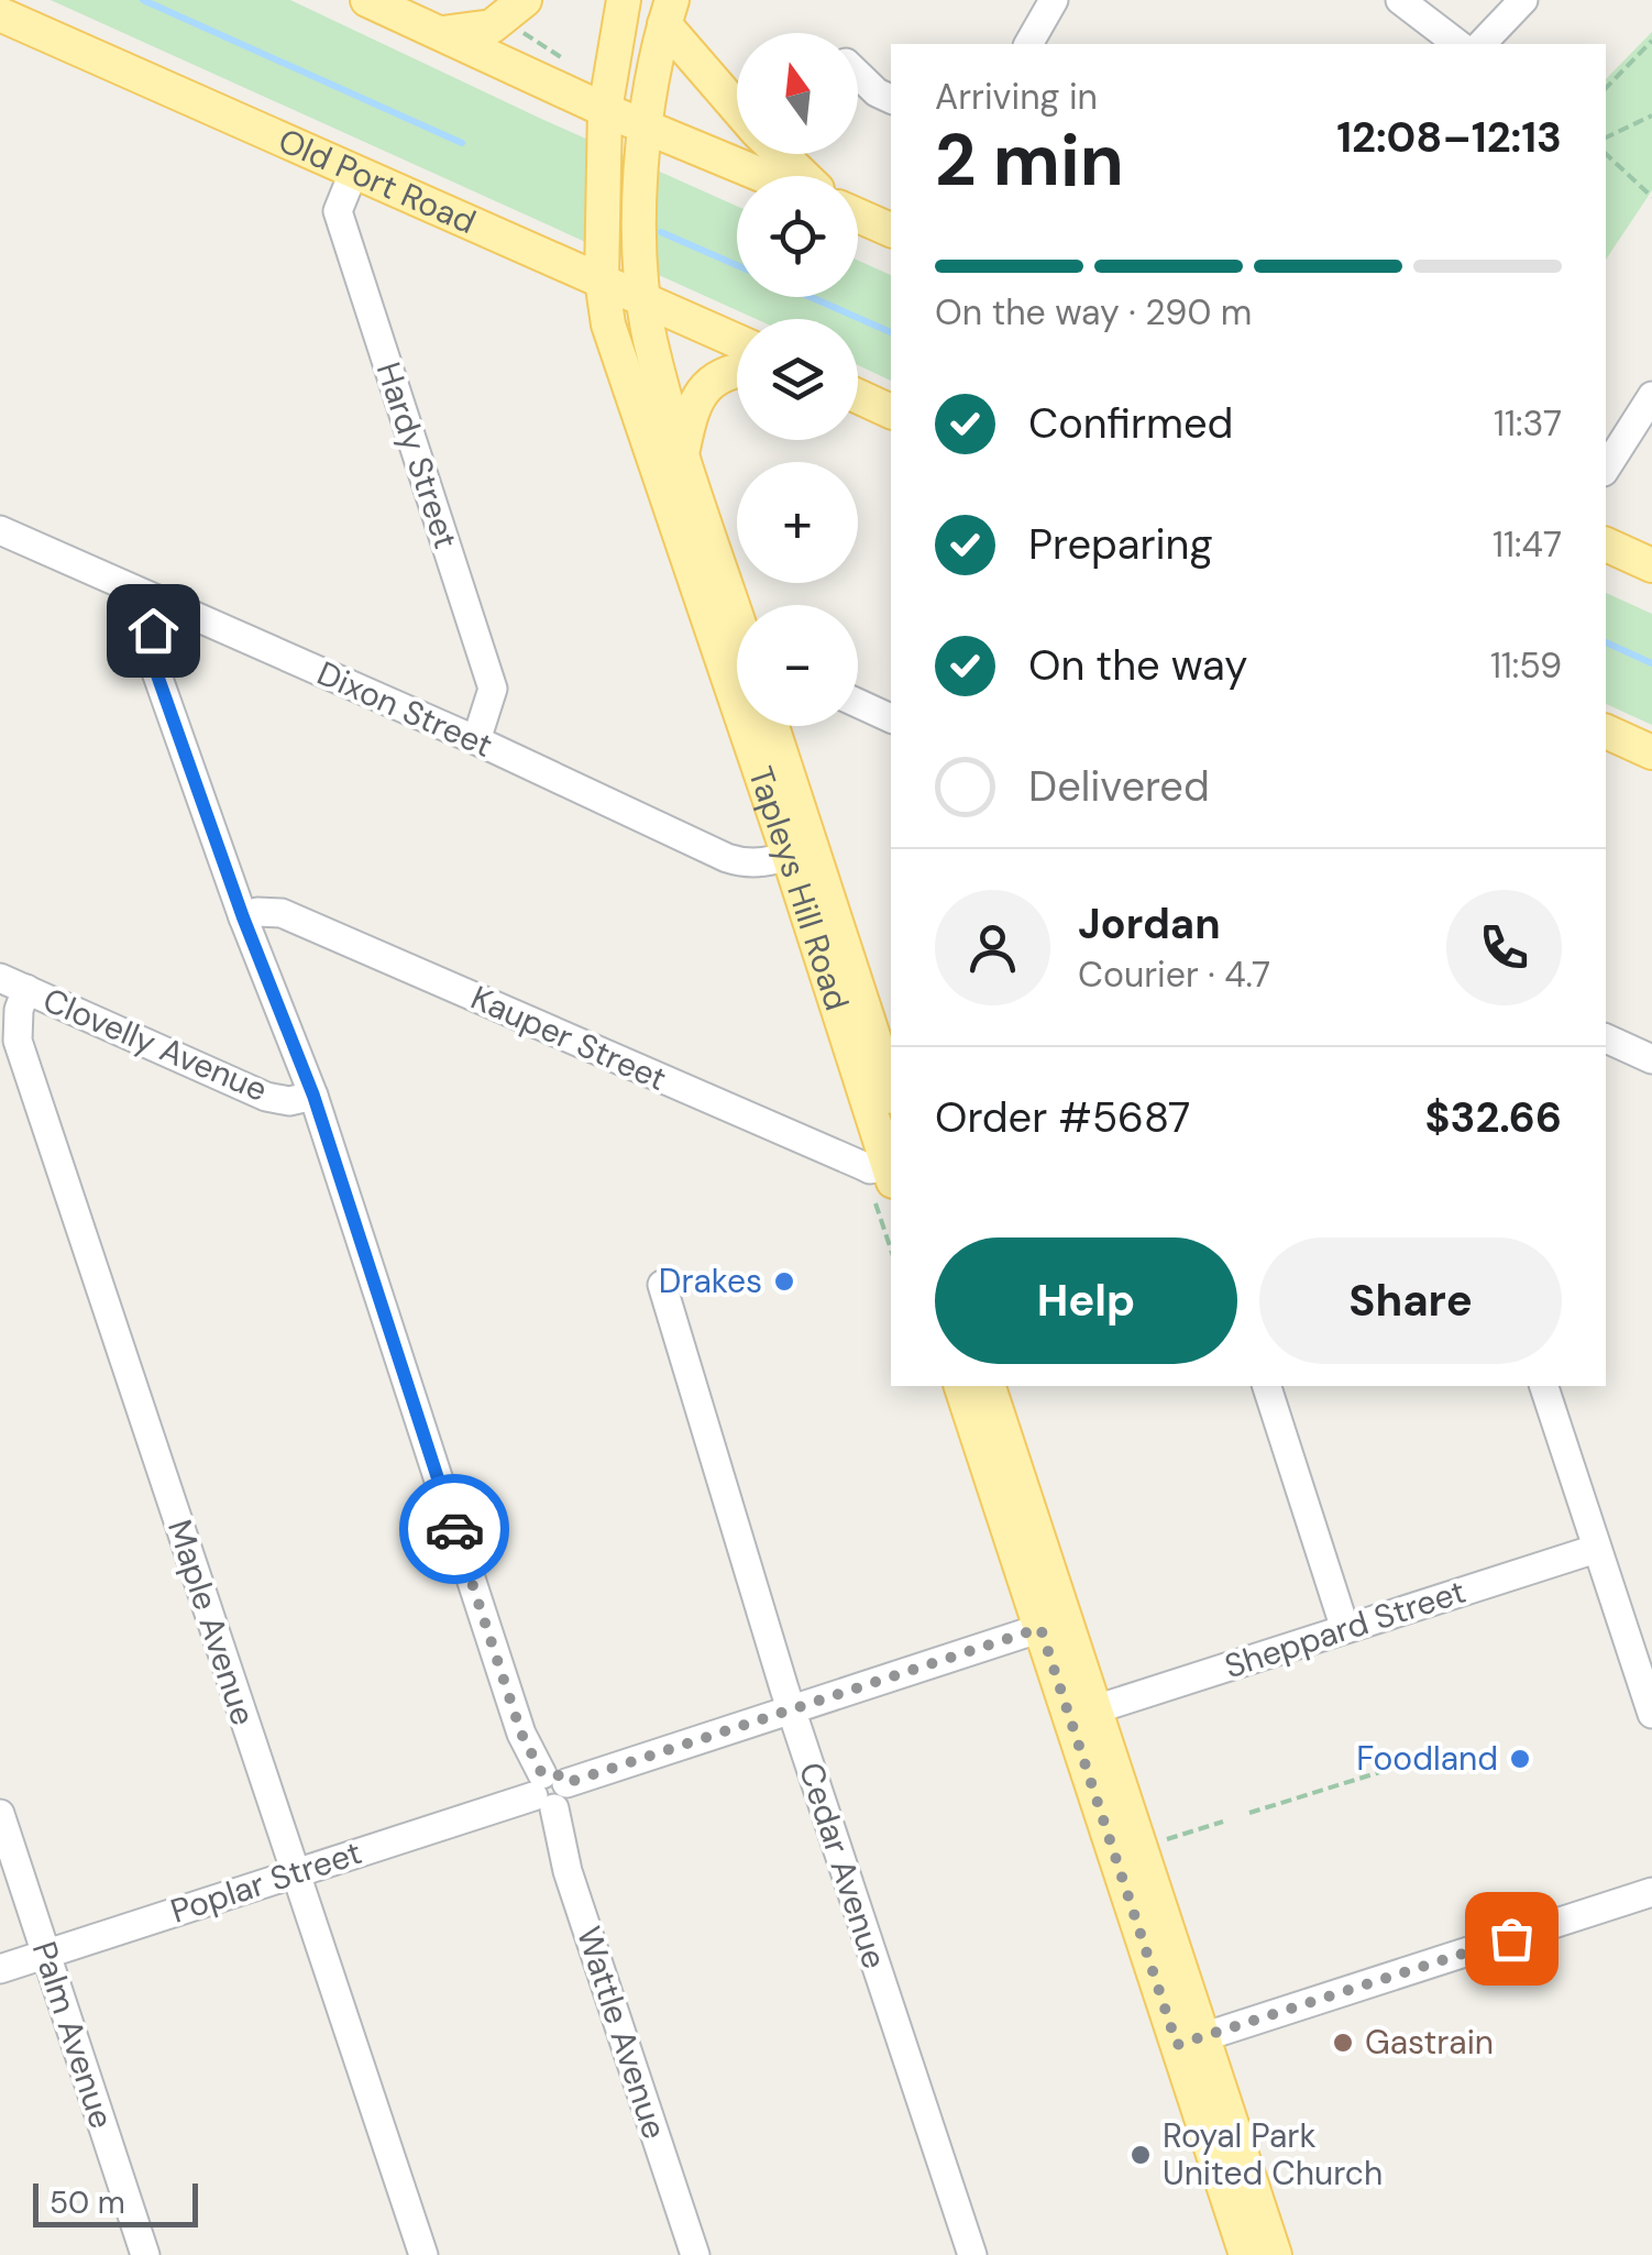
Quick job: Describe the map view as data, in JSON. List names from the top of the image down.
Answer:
{
  "streets": {
    "main road": ["Old Port Road", "Tapleys Hill Road"],
    "street": [
      "Hardy Street",
      "Dixon Street",
      "Kauper Street",
      "Clovelly Avenue",
      "Maple Avenue",
      "Sheppard Street",
      "Cedar Avenue",
      "Poplar Street",
      "Wattle Avenue",
      "Palm Avenue"
    ]
  },
  "crossings": [
    ["Old Port Road", "Hardy Street"],
    ["Old Port Road", "Tapleys Hill Road"],
    ["Hardy Street", "Dixon Street"],
    ["Dixon Street", "Tapleys Hill Road"],
    ["Dixon Street", "Wattle Avenue"],
    ["Tapleys Hill Road", "Kauper Street"],
    ["Kauper Street", "Wattle Avenue"],
    ["Clovelly Avenue", "Maple Avenue"],
    ["Clovelly Avenue", "Wattle Avenue"],
    ["Maple Avenue", "Poplar Street"],
    ["Cedar Avenue", "Poplar Street"],
    ["Poplar Street", "Wattle Avenue"],
    ["Poplar Street", "Palm Avenue"]
  ],
  "places": [
    "Drakes",
    "Foodland",
    "Gastrain",
    "Royal Park United Church"
  ],
  "scale_bar": "50 m",
  "north": "top",
  "page": {
    "map_buttons": ["+", "−"],
    "heading": ["2 min", "Arriving in", "12:08–12:13"],
    "panel": [
      "Jordan",
      "Courier · 4.7",
      "Order #5687",
      "$32.66"
    ],
    "bar": "On the way · 290 m",
    "list": [
      ["Confirmed", "11:37"],
      ["Preparing", "11:47"],
      ["On the way", "11:59"],
      "Delivered"
    ],
    "buttons": ["Help", "Share"],
    "scale": "50 m"
  }
}
